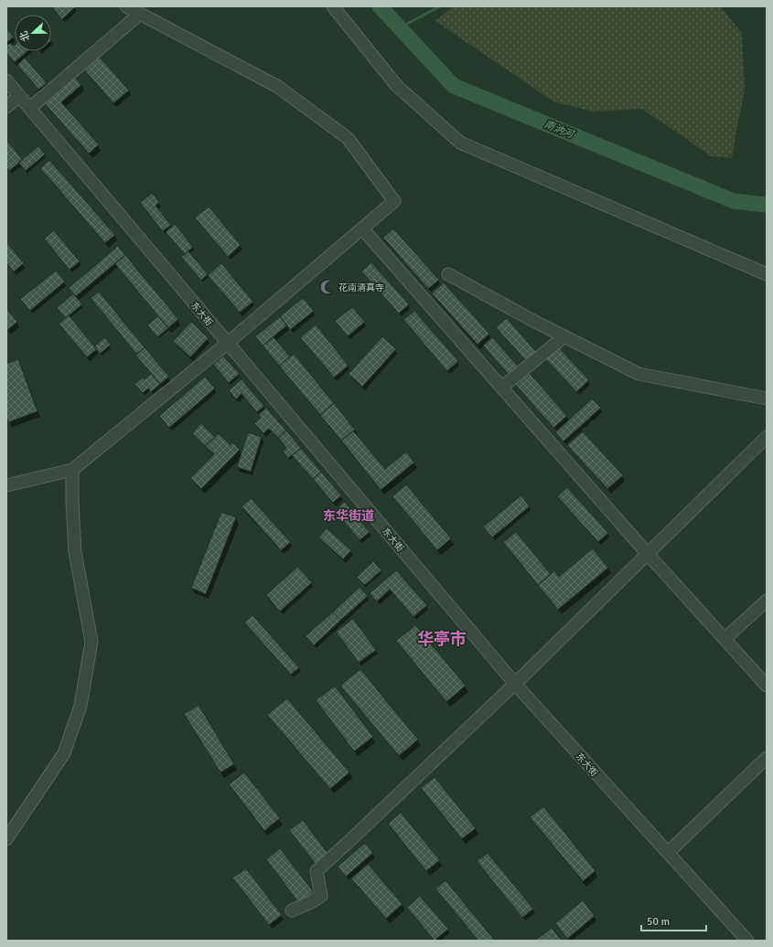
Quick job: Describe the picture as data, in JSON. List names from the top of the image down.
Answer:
{
  "streets": {
    "street": ["东大街"]
  },
  "districts": ["东华街道", "华亭市"],
  "water": ["南汭河"],
  "places": {
    "mosque": ["花南清真寺"]
  },
  "scale_bar": "50 m",
  "north": "left"
}
